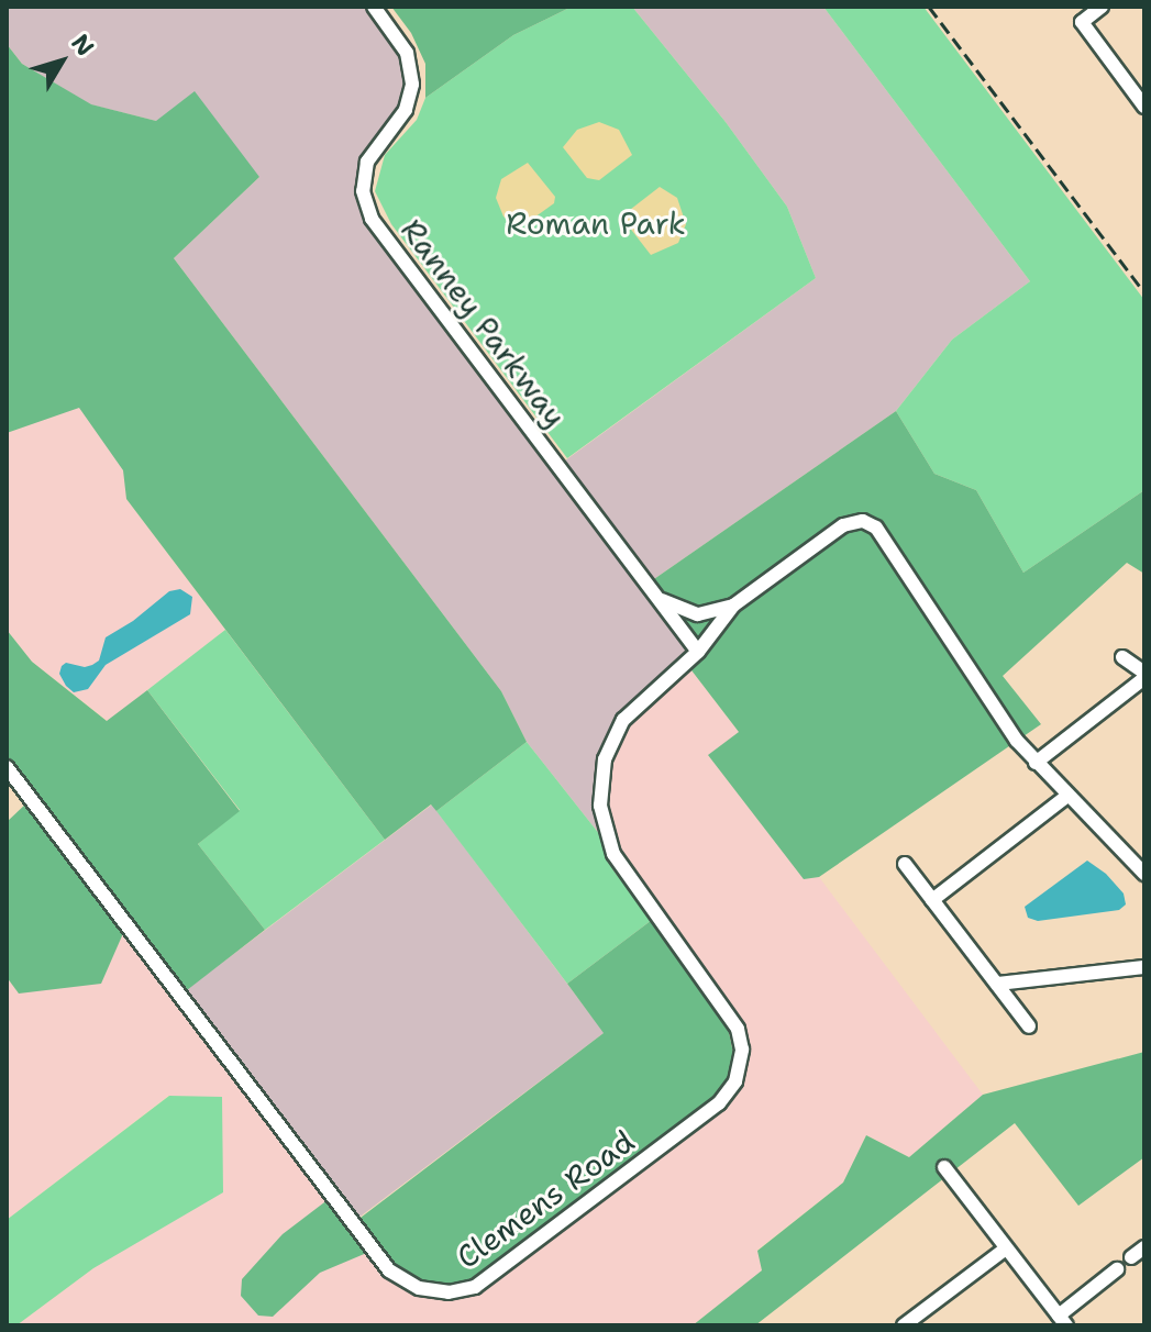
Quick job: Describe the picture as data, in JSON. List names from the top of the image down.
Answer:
{
  "streets": {
    "street": ["Ranney Parkway", "Clemens Road"]
  },
  "crossings": [
    ["Ranney Parkway", "Clemens Road"]
  ],
  "parks": ["Roman Park"],
  "north": "top right"
}
